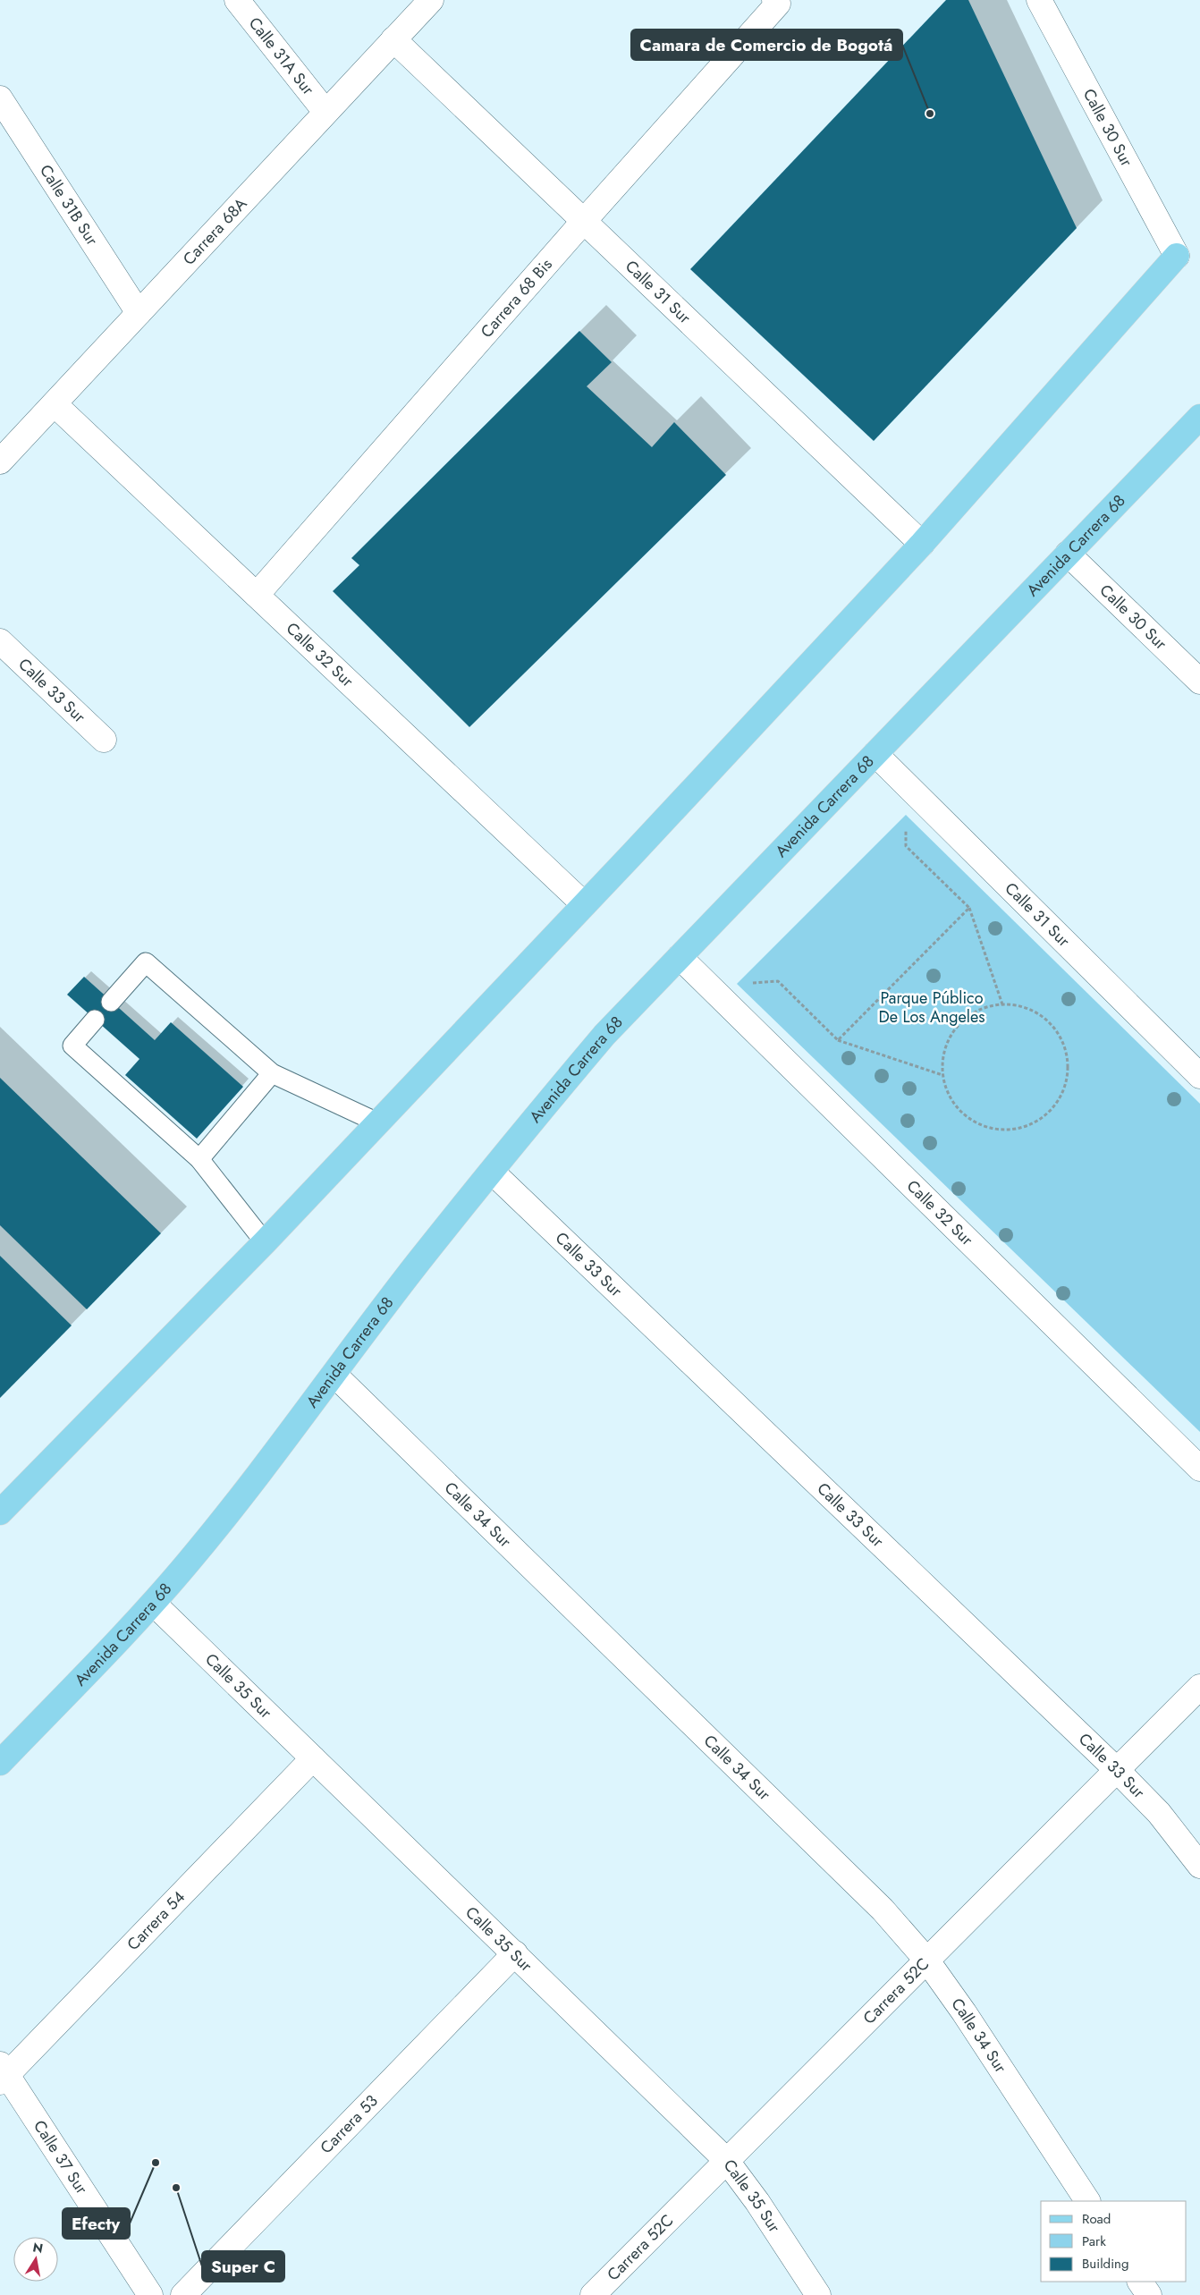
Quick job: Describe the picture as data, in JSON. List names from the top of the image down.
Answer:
{
  "streets": {
    "main road": ["Avenida Carrera 68"],
    "street": [
      "Calle 31A Sur",
      "Calle 30 Sur",
      "Calle 31B Sur",
      "Carrera 68A",
      "Calle 31 Sur",
      "Carrera 68 Bis",
      "Calle 32 Sur",
      "Calle 33 Sur",
      "Calle 34 Sur",
      "Calle 35 Sur",
      "Carrera 54",
      "Carrera 52C",
      "Carrera 53",
      "Calle 37 Sur"
    ]
  },
  "crossings": [
    ["Calle 31A Sur", "Carrera 68A"],
    ["Calle 30 Sur", "Avenida Carrera 68"],
    ["Calle 31B Sur", "Carrera 68A"],
    ["Carrera 68A", "Calle 31 Sur"],
    ["Carrera 68A", "Calle 32 Sur"],
    ["Calle 31 Sur", "Carrera 68 Bis"],
    ["Calle 31 Sur", "Avenida Carrera 68"],
    ["Carrera 68 Bis", "Calle 32 Sur"],
    ["Avenida Carrera 68", "Calle 32 Sur"],
    ["Avenida Carrera 68", "Calle 33 Sur"],
    ["Avenida Carrera 68", "Calle 34 Sur"],
    ["Avenida Carrera 68", "Calle 35 Sur"],
    ["Calle 33 Sur", "Carrera 52C"],
    ["Calle 34 Sur", "Carrera 52C"],
    ["Calle 35 Sur", "Carrera 54"],
    ["Calle 35 Sur", "Carrera 52C"],
    ["Calle 35 Sur", "Carrera 53"],
    ["Carrera 54", "Calle 37 Sur"]
  ],
  "parks": ["Parque Público De Los Angeles"],
  "places": ["Camara de Comercio de Bogotá", "Efecty", "Super C"],
  "legend": ["Road", "Park", "Building"],
  "north": "top"
}
